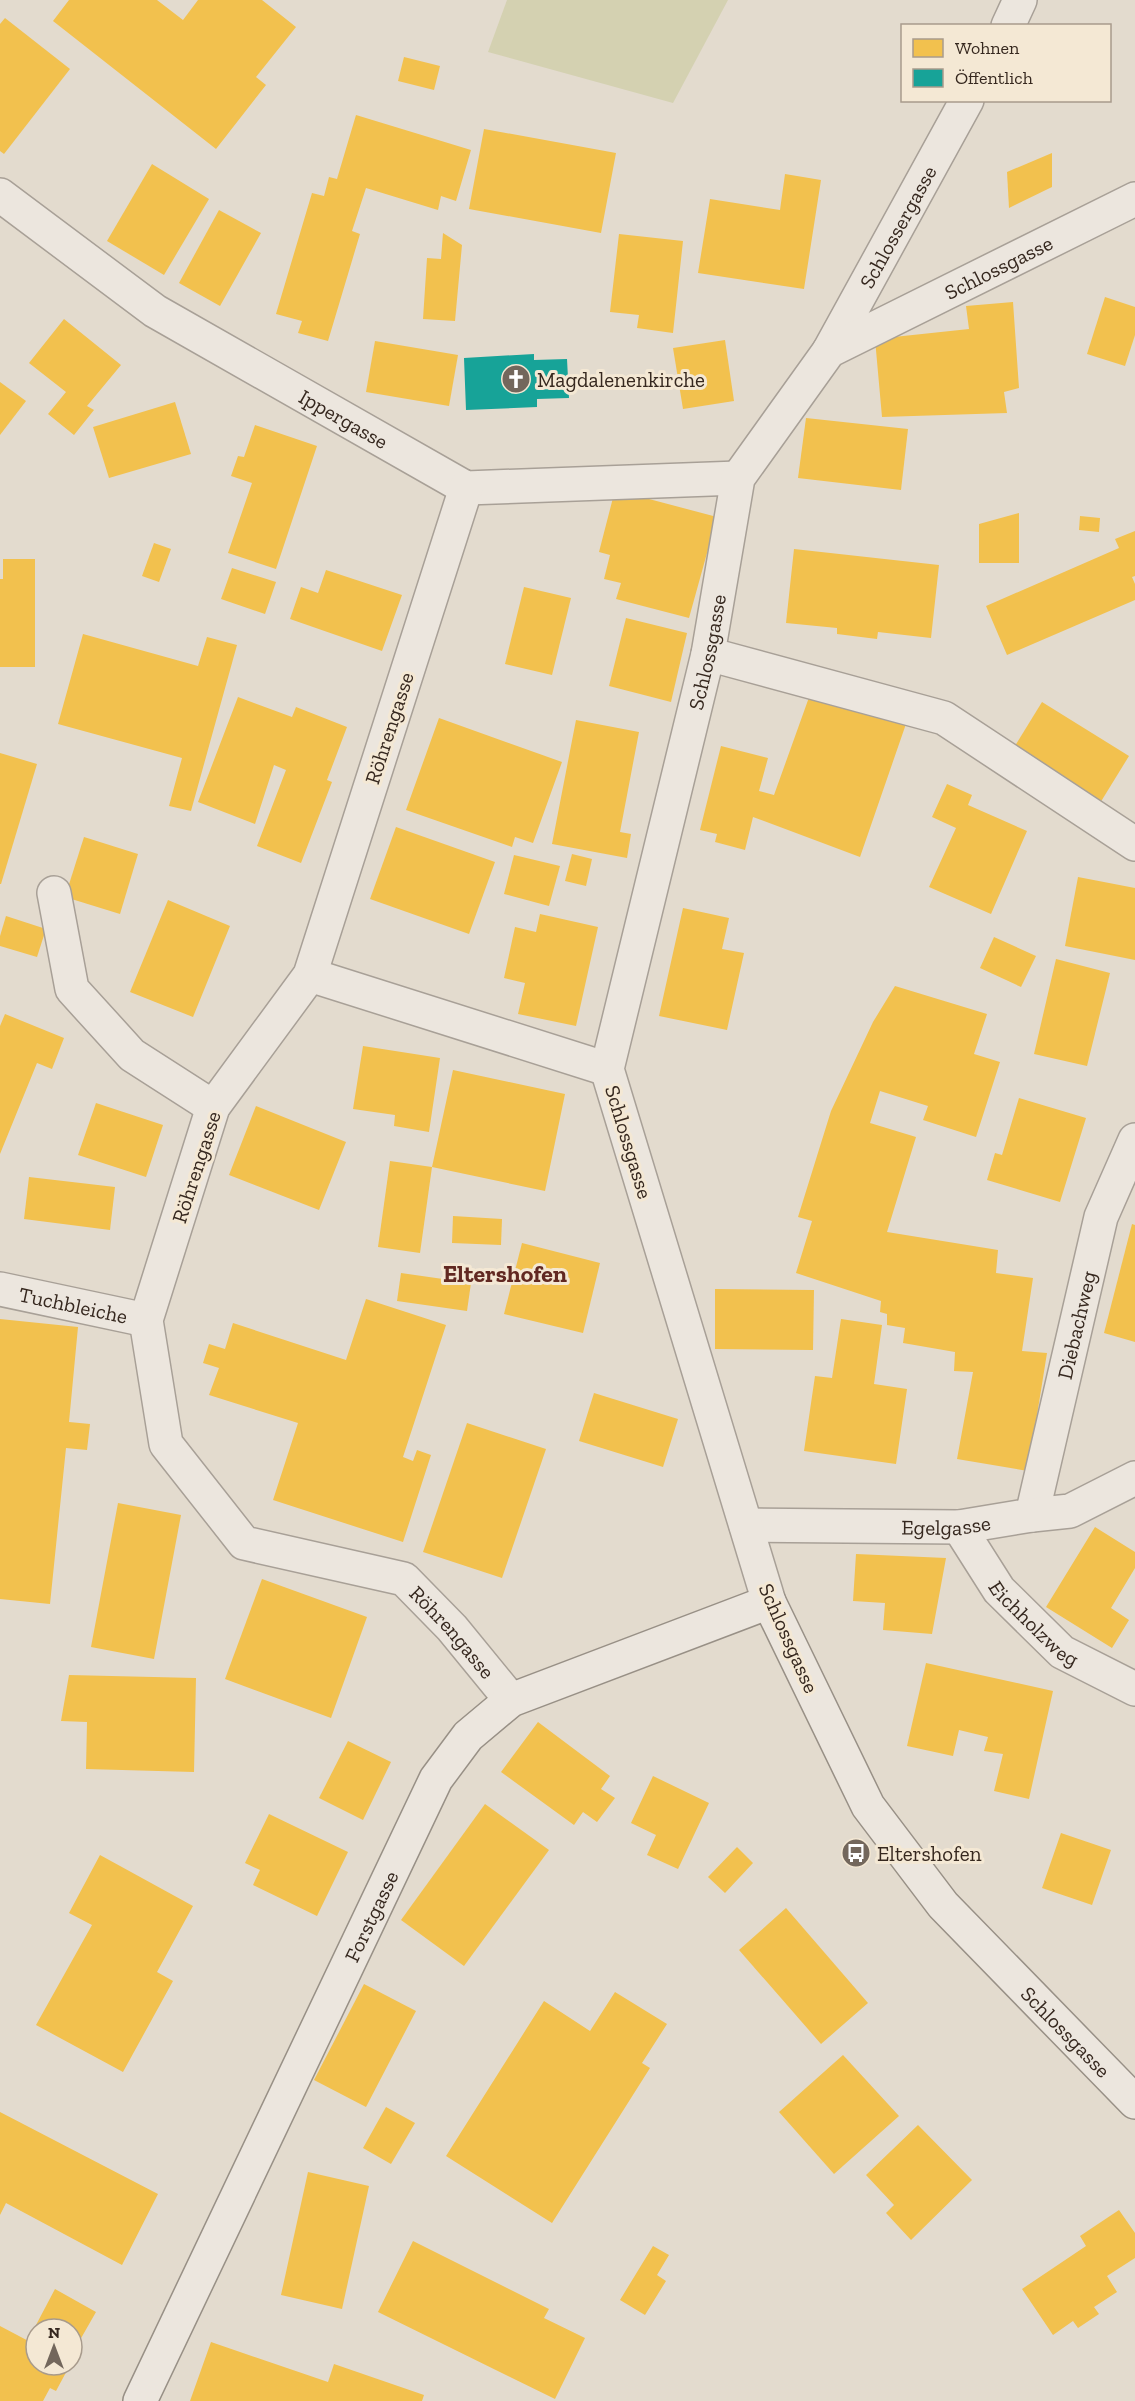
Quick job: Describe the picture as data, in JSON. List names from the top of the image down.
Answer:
{
  "streets": {
    "street": [
      "Schlossergasse",
      "Schlossgasse",
      "Ippergasse",
      "Röhrengasse",
      "Tuchbleiche",
      "Diebachweg",
      "Egelgasse",
      "Eichholzweg",
      "Forstgasse"
    ]
  },
  "crossings": [
    ["Schlossergasse", "Schlossgasse"],
    ["Schlossgasse", "Egelgasse"],
    ["Schlossgasse", "Forstgasse"],
    ["Ippergasse", "Röhrengasse"],
    ["Röhrengasse", "Tuchbleiche"],
    ["Röhrengasse", "Forstgasse"],
    ["Diebachweg", "Egelgasse"],
    ["Egelgasse", "Eichholzweg"]
  ],
  "districts": ["Eltershofen"],
  "places": {
    "church": ["Magdalenenkirche"],
    "bus stop": ["Eltershofen"]
  },
  "legend": ["Wohnen", "Öffentlich"],
  "north": "top"
}
